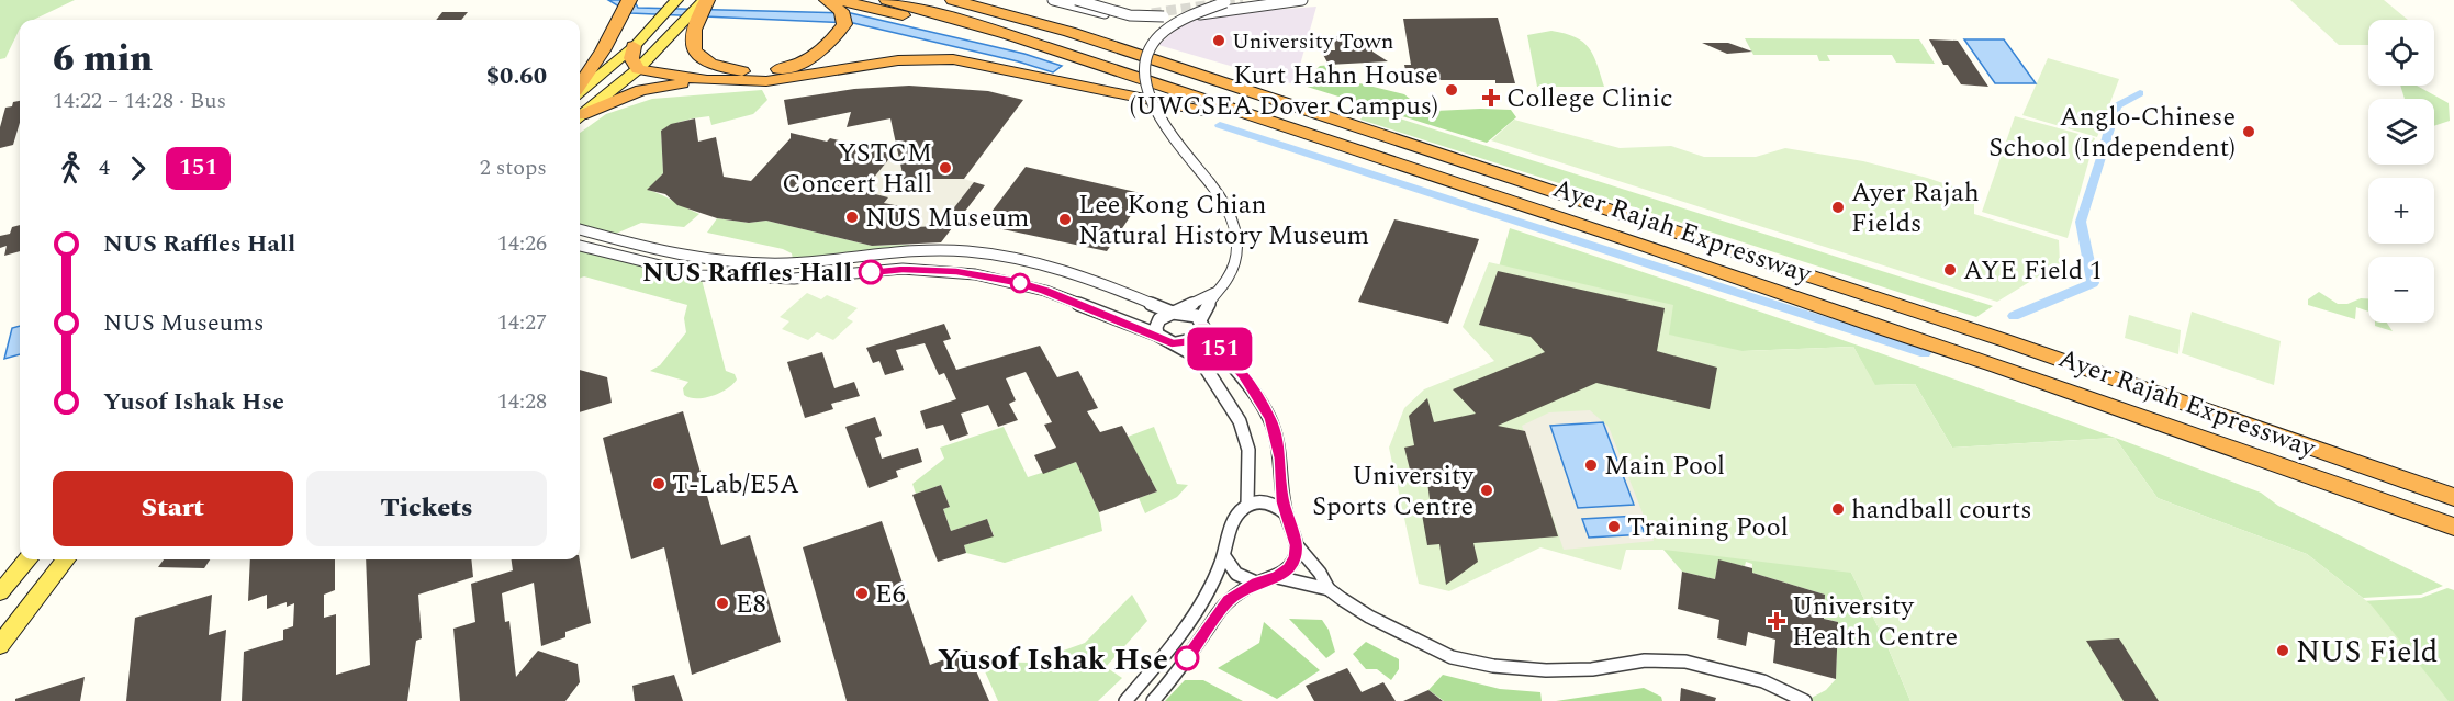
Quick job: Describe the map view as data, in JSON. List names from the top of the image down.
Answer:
{
  "streets": {
    "highway": ["Ayer Rajah Expressway"]
  },
  "places": {
    "other": [
      "University Town",
      "Kurt Hahn House (UWCSEA Dover Campus)",
      "Anglo-Chinese School (Independent)",
      "YSTCM Concert Hall",
      "Ayer Rajah Fields",
      "NUS Museum",
      "Lee Kong Chian Natural History Museum",
      "AYE Field 1",
      "NUS Raffles Hall",
      "Main Pool",
      "T-Lab/E5A",
      "University Sports Centre",
      "handball courts",
      "Training Pool",
      "E6",
      "E8",
      "NUS Field",
      "Yusof Ishak Hse"
    ],
    "health": ["College Clinic", "University Health Centre"]
  },
  "lines": ["bus line 151"],
  "page": {
    "on_map": "151",
    "map_buttons": ["+", "−"],
    "heading": ["6 min", "14:22 – 14:28 · Bus", "$0.60"],
    "legs": ["4", "151", "2 stops"],
    "list": [
      {
        "name": "NUS Raffles Hall",
        "value": "14:26"
      },
      {
        "name": "NUS Museums",
        "value": "14:27"
      },
      {
        "name": "Yusof Ishak Hse",
        "value": "14:28"
      }
    ],
    "buttons": ["Start", "Tickets"]
  }
}
